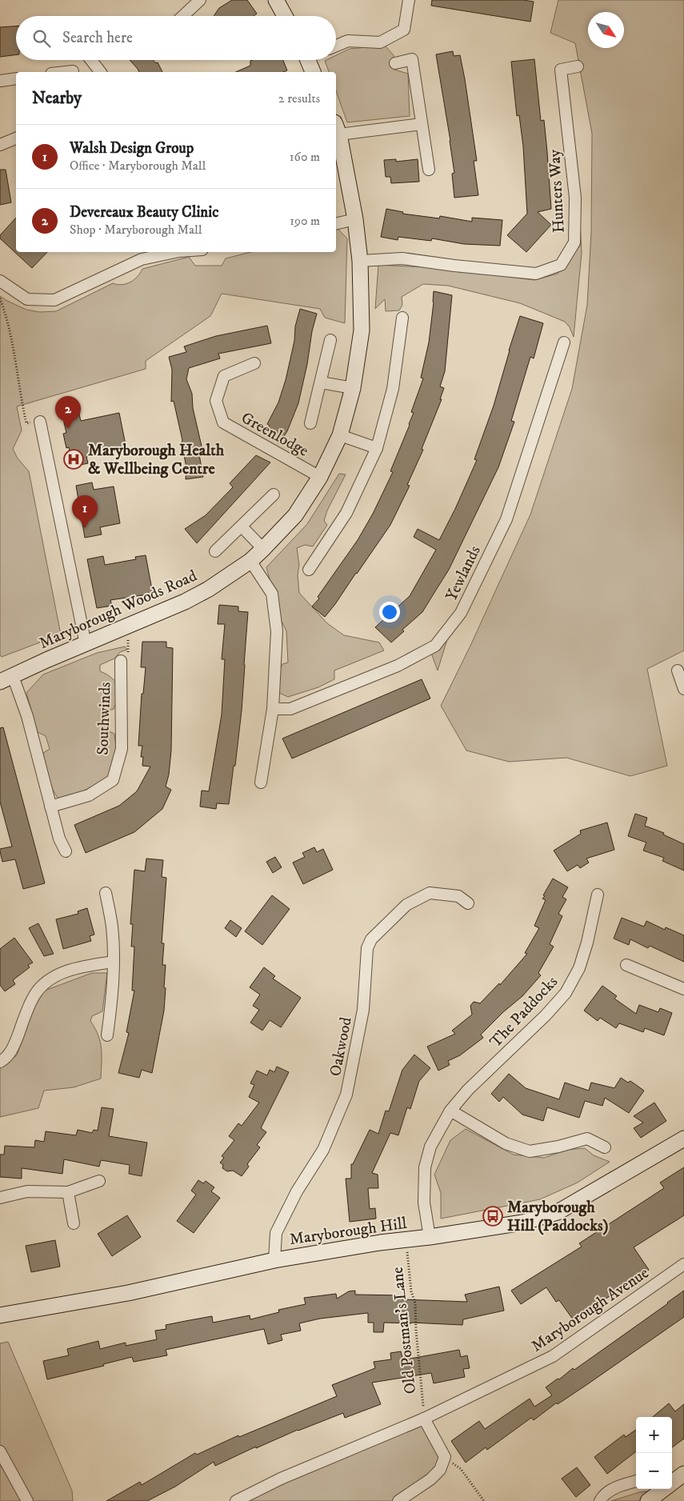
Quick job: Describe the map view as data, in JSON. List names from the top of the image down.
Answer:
{
  "streets": {
    "street": [
      "Hunters Way",
      "Greenlodge",
      "Yewlands",
      "Maryborough Woods Road",
      "Southwinds",
      "The Paddocks",
      "Oakwood",
      "Maryborough Hill",
      "Maryborough Avenue"
    ],
    "path": ["Old Postman's Lane"]
  },
  "crossings": [
    ["Hunters Way", "Maryborough Woods Road"],
    ["Greenlodge", "Maryborough Woods Road"],
    ["The Paddocks", "Maryborough Hill"],
    ["Oakwood", "Maryborough Hill"],
    ["Maryborough Hill", "Old Postman's Lane"],
    ["Maryborough Avenue", "Old Postman's Lane"]
  ],
  "places": {
    "hospital": ["Maryborough Health & Wellbeing Centre"],
    "bus stop": ["Maryborough Hill (Paddocks)"]
  },
  "north": "bottom right",
  "page": {
    "search": "Search here",
    "heading": ["Nearby", "2 results"],
    "list": [
      {
        "mark": "1",
        "name": "Walsh Design Group",
        "note": "Office · Maryborough Mall",
        "value": "160 m"
      },
      {
        "mark": "2",
        "name": "Devereaux Beauty Clinic",
        "note": "Shop · Maryborough Mall",
        "value": "190 m"
      }
    ],
    "pins": ["2", "1"],
    "map_buttons": ["+", "−"]
  }
}
